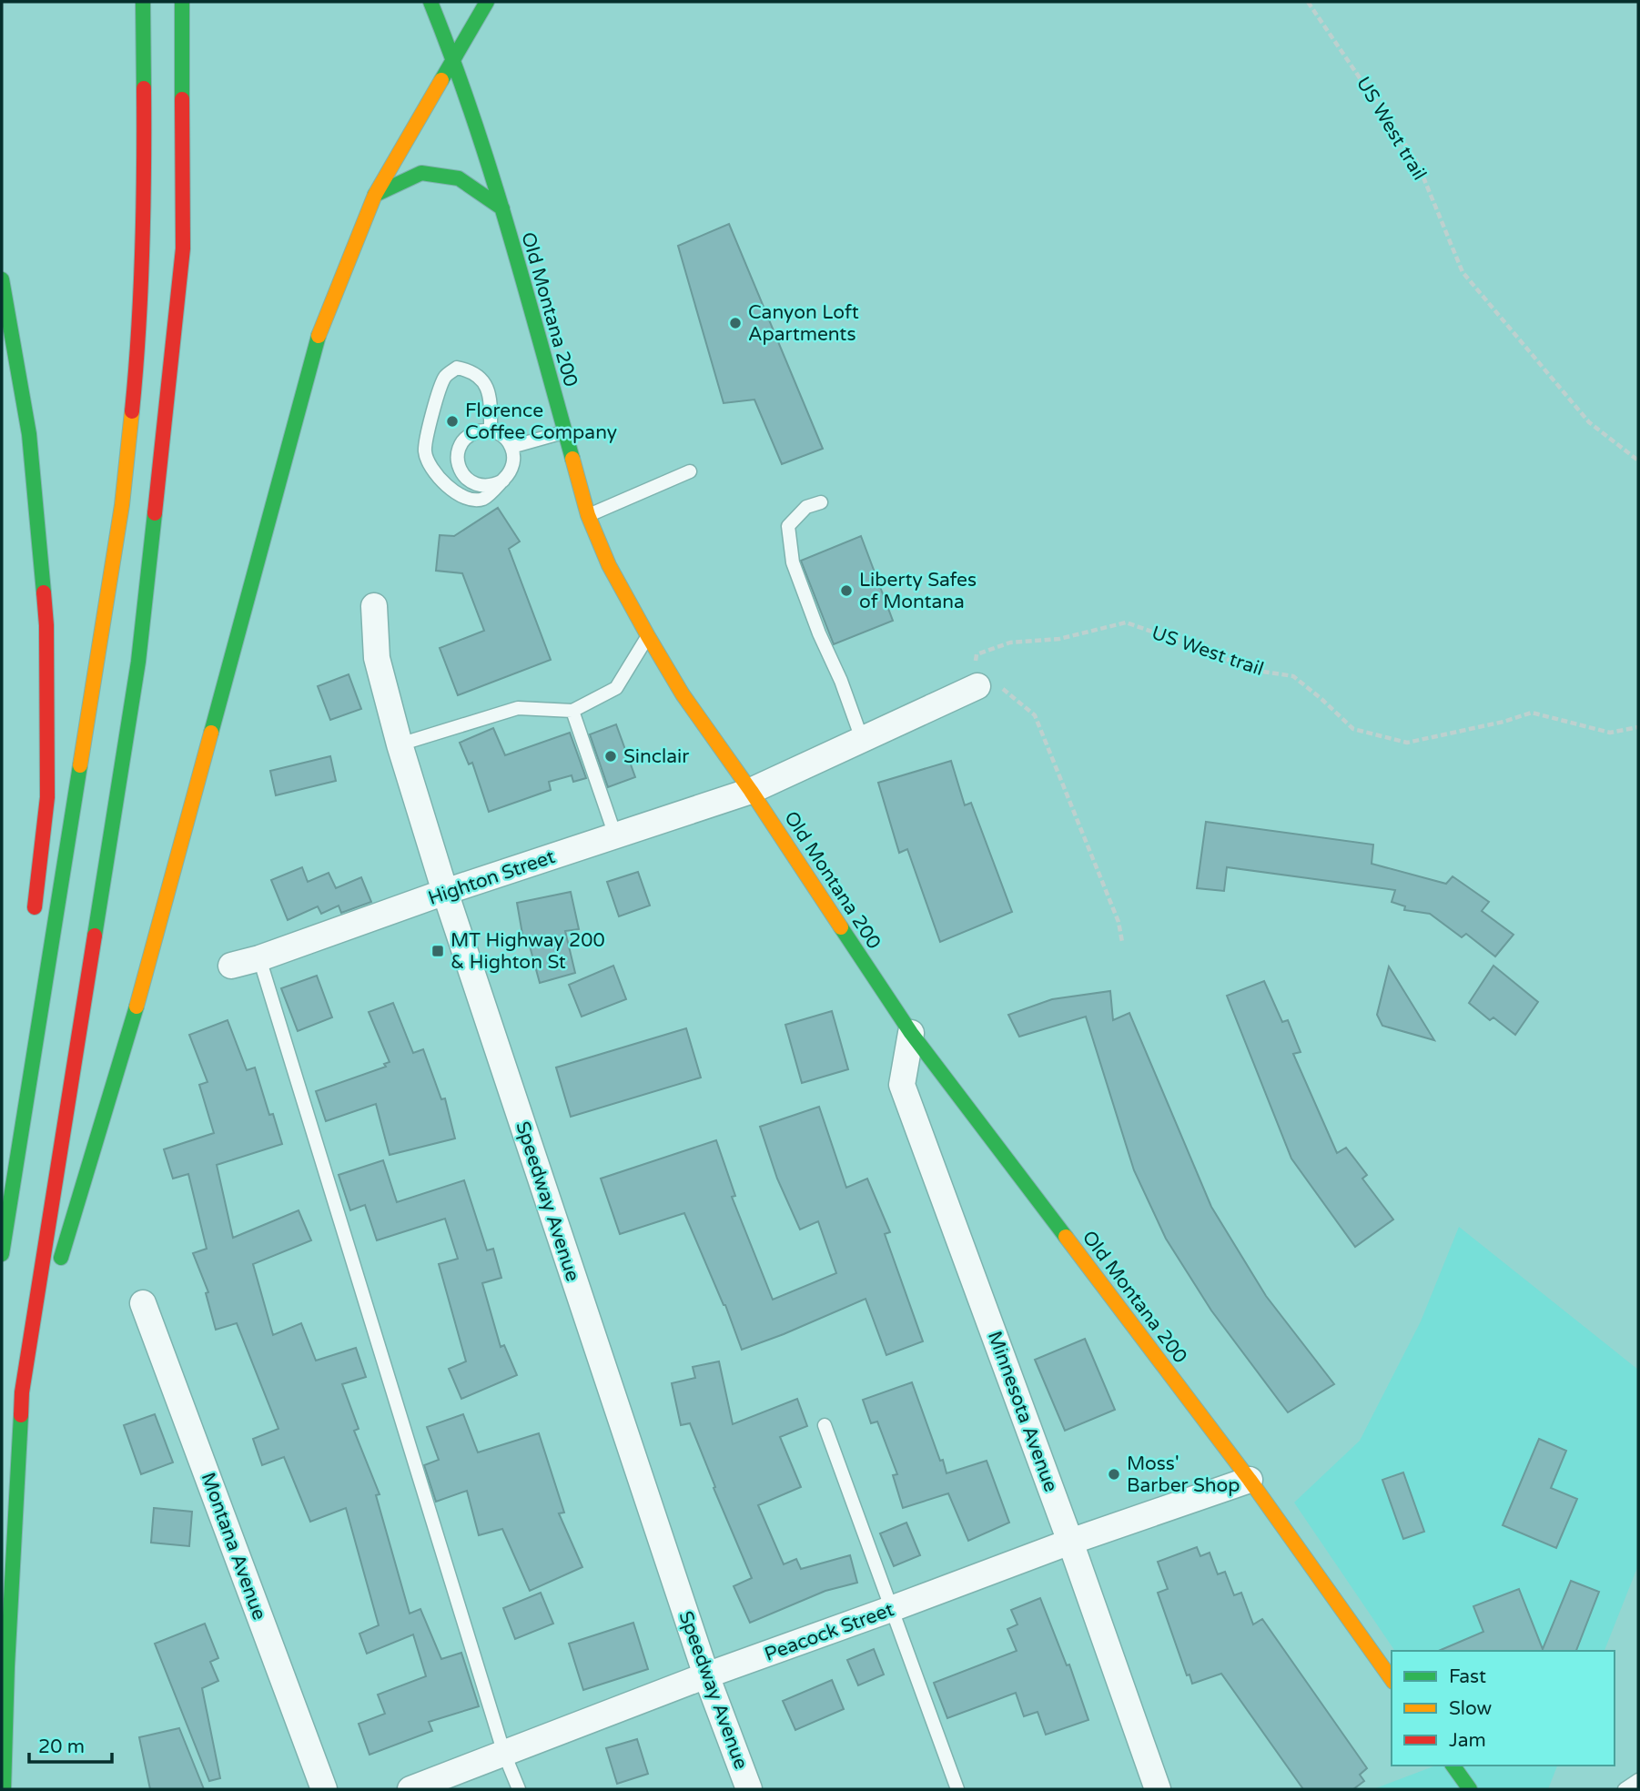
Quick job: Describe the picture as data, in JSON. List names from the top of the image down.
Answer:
{
  "streets": {
    "main road": ["Old Montana 200"],
    "street": [
      "Highton Street",
      "Speedway Avenue",
      "Minnesota Avenue",
      "Montana Avenue",
      "Peacock Street"
    ],
    "path": ["US West trail"]
  },
  "crossings": [
    ["US West trail", "Highton Street"],
    ["Old Montana 200", "Highton Street"],
    ["Old Montana 200", "Minnesota Avenue"],
    ["Old Montana 200", "Peacock Street"],
    ["Highton Street", "Speedway Avenue"],
    ["Speedway Avenue", "Peacock Street"],
    ["Minnesota Avenue", "Peacock Street"]
  ],
  "places": {
    "other": [
      "Canyon Loft Apartments",
      "Florence Coffee Company",
      "Liberty Safes of Montana",
      "Sinclair",
      "Moss' Barber Shop"
    ],
    "transit": ["MT Highway 200 & Highton St"]
  },
  "legend": ["Fast", "Slow", "Jam"],
  "scale_bar": "20 m"
}
